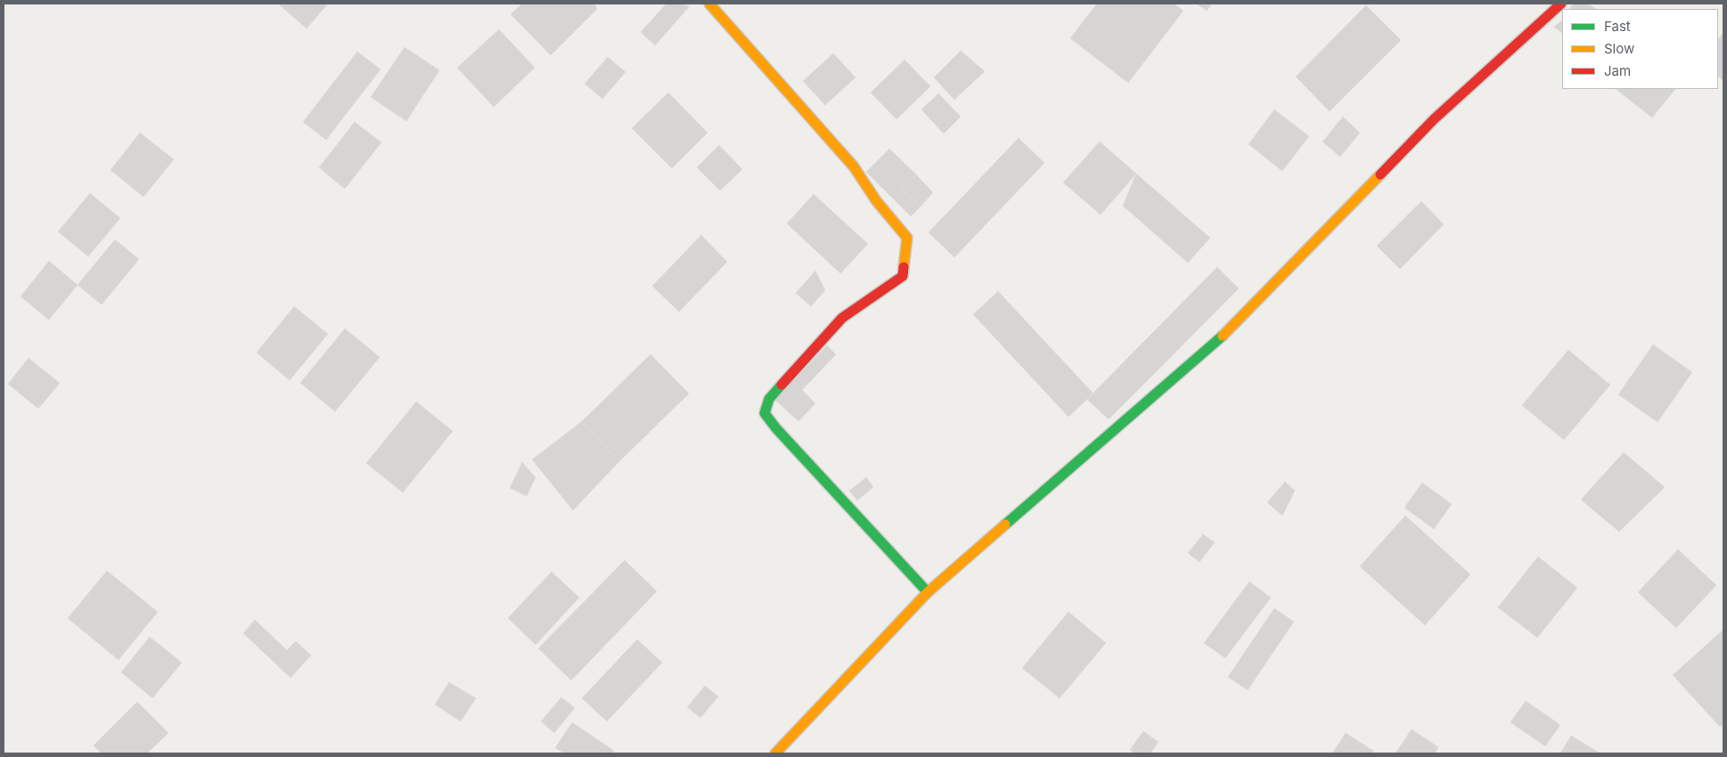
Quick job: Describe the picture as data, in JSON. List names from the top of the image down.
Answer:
{
  "legend": ["Fast", "Slow", "Jam"]
}
